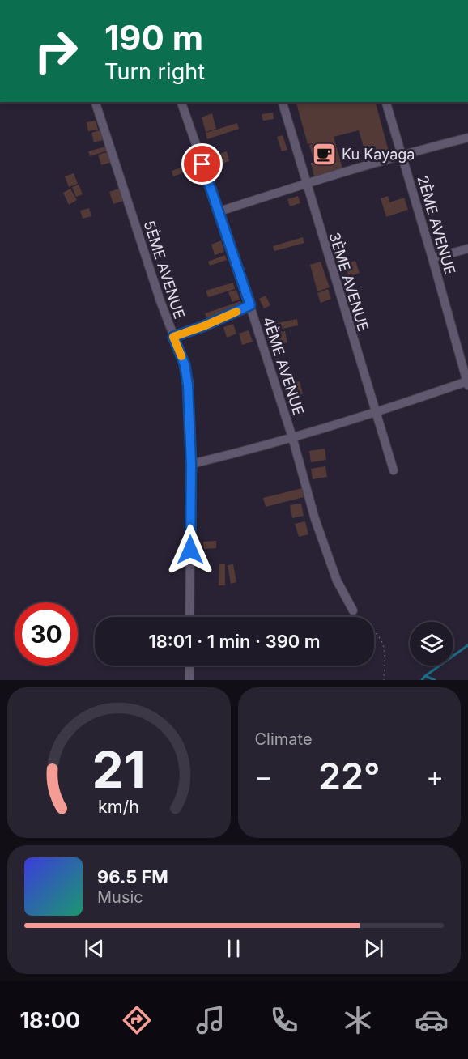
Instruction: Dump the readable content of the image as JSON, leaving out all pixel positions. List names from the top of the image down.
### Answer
{
  "streets": {
    "street": [
      "2ÈME AVENUE",
      "5ÈME AVENUE",
      "3ÈME AVENUE",
      "4ÈME AVENUE"
    ]
  },
  "places": {
    "cafe": ["Ku Kayaga"]
  },
  "page": {
    "turn": ["190 m", "Turn right"],
    "limit": "30",
    "trip": "18:01 · 1 min · 390 m",
    "tile": "Climate",
    "heat": ["−", "22°", "+"],
    "song": ["96.5 FM", "Music"],
    "tabs": "18:00",
    "gauge": ["21", "km/h"]
  }
}
